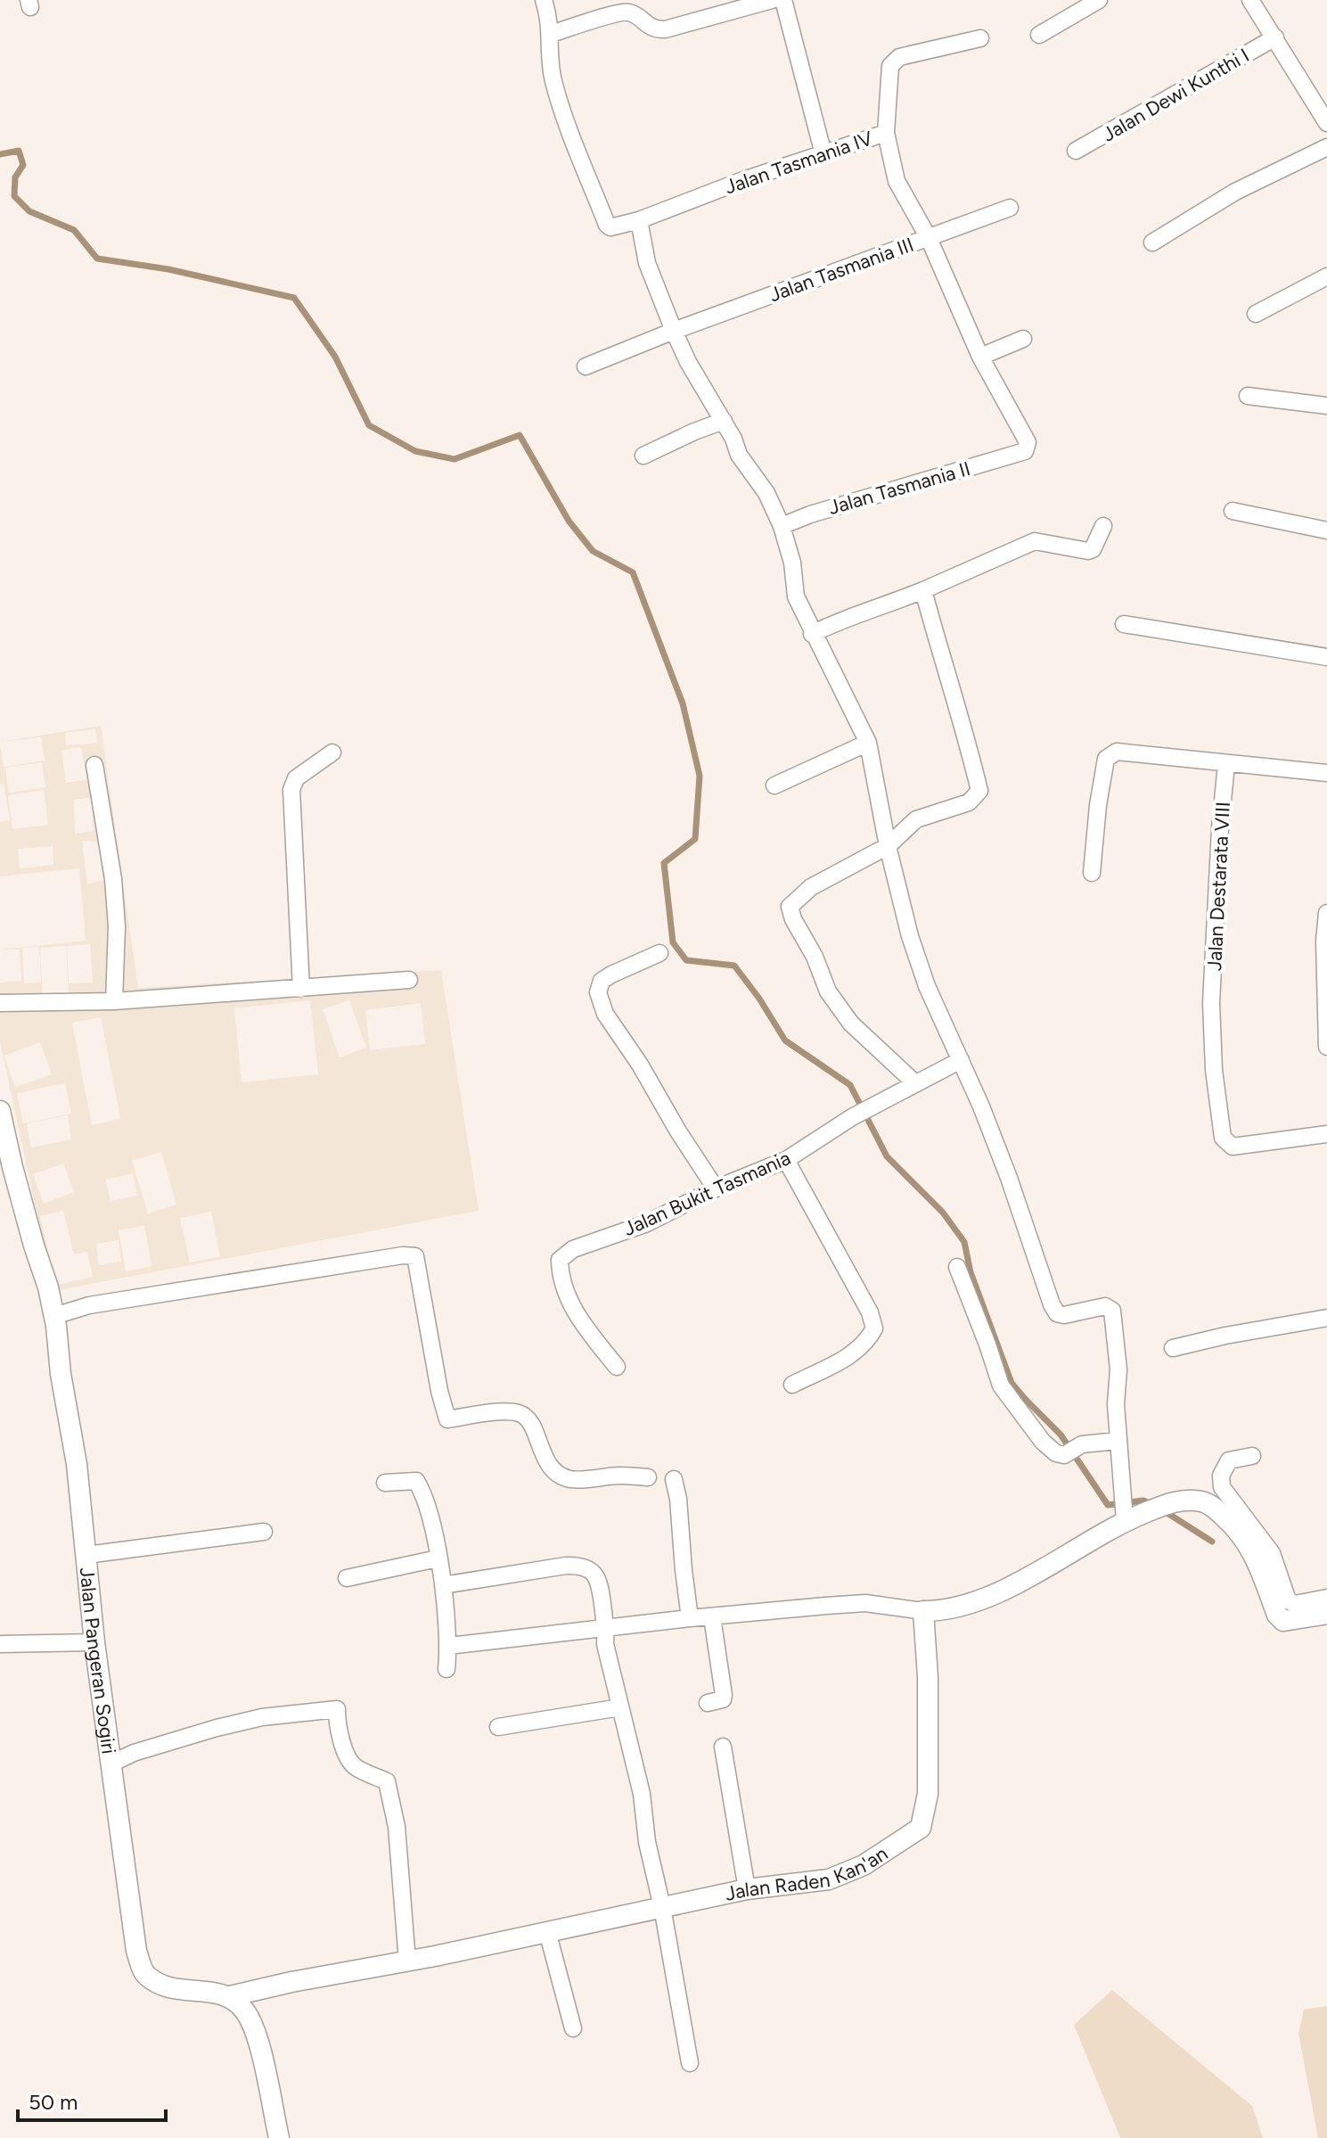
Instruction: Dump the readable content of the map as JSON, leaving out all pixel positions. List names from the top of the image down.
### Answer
{
  "streets": {
    "street": [
      "Jalan Dewi Kunthi I",
      "Jalan Tasmania IV",
      "Jalan Tasmania III",
      "Jalan Tasmania II",
      "Jalan Destarata VIII",
      "Jalan Bukit Tasmania",
      "Jalan Pangeran Sogiri",
      "Jalan Raden Kan'an"
    ]
  },
  "crossings": [
    ["Jalan Pangeran Sogiri", "Jalan Raden Kan'an"]
  ],
  "scale_bar": "50 m"
}
